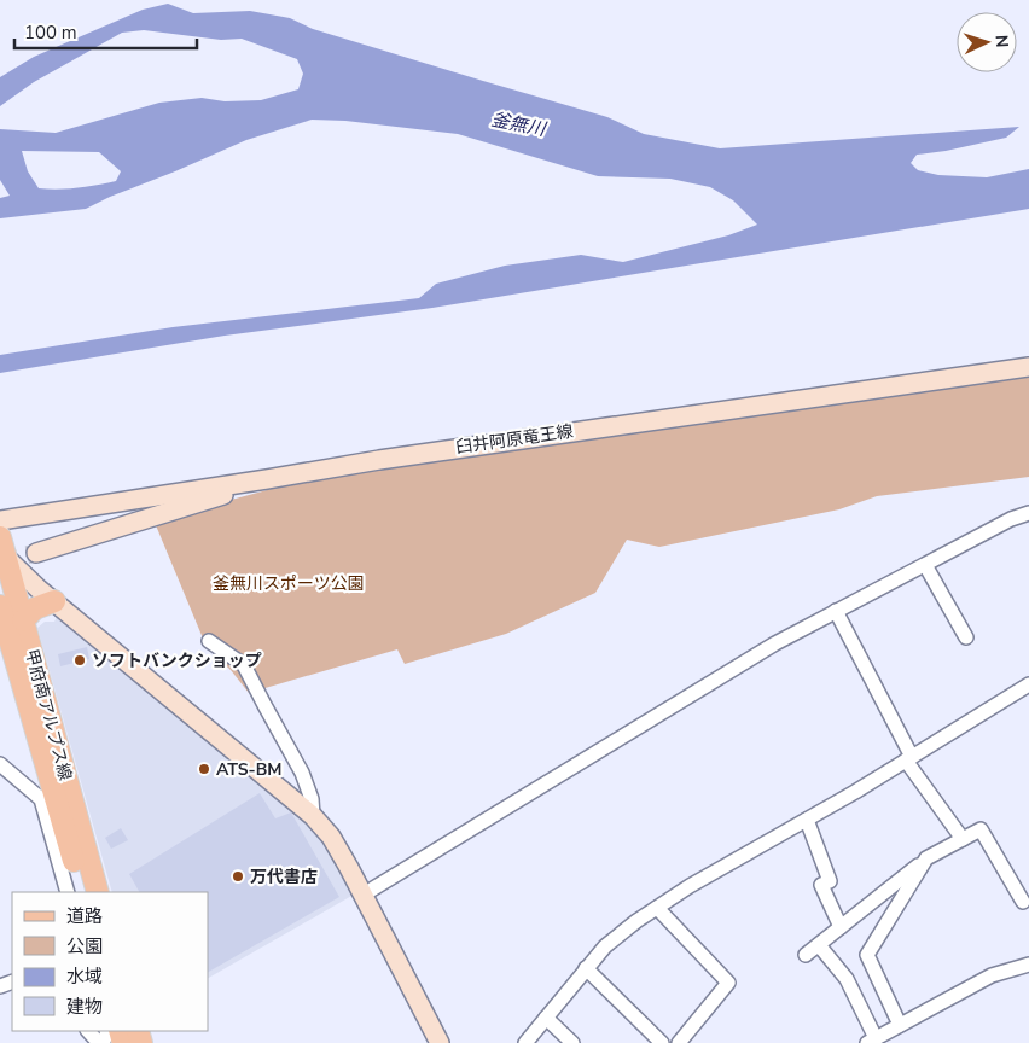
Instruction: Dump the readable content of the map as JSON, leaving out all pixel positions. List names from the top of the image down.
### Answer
{
  "streets": {
    "main road": ["臼井阿原竜王線", "甲府南アルプス線"]
  },
  "water": ["釜無川"],
  "parks": ["釜無川スポーツ公園"],
  "places": ["ソフトバンクショップ", "ATS-BM", "万代書店"],
  "legend": [
    "道路",
    "公園",
    "水域",
    "建物"
  ],
  "scale_bar": "100 m",
  "north": "right"
}
